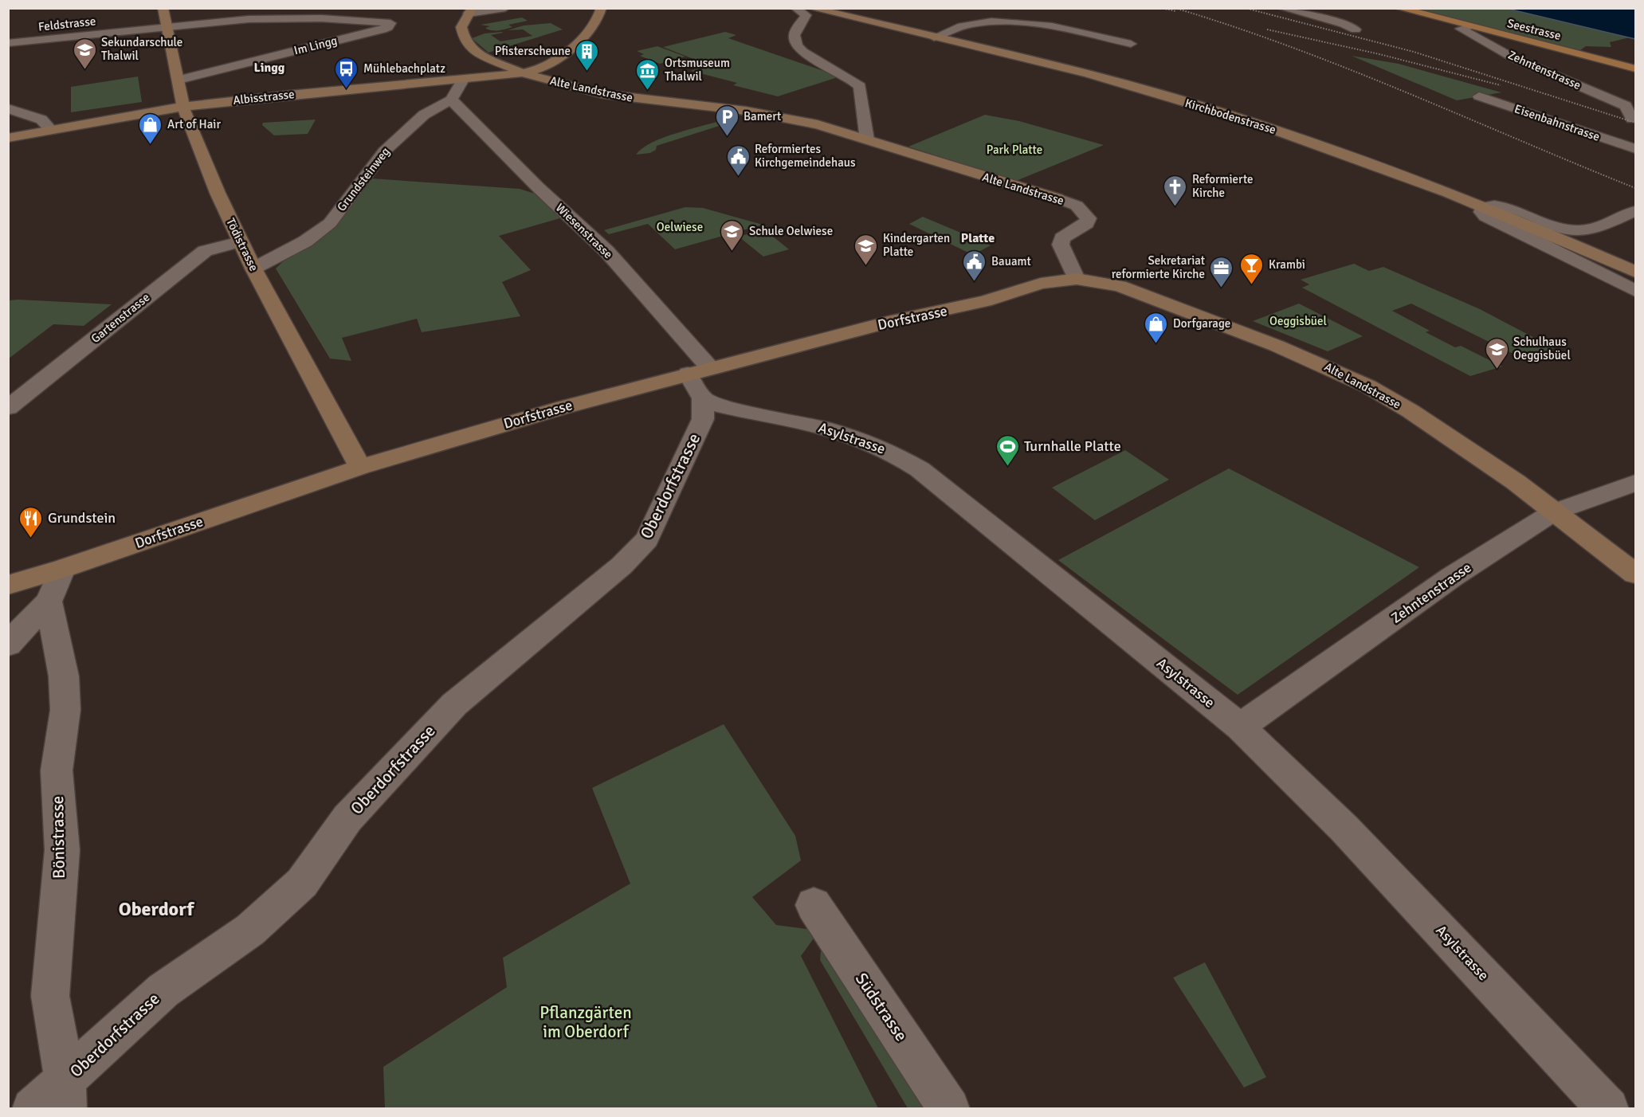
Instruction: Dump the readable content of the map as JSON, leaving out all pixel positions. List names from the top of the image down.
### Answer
{
  "streets": {
    "main road": ["Seestrasse"],
    "street": [
      "Feldstrasse",
      "Im Lingg",
      "Zehntenstrasse",
      "Alte Landstrasse",
      "Albisstrasse",
      "Kirchbodenstrasse",
      "Eisenbahnstrasse",
      "Grundsteinweg",
      "Wiesenstrasse",
      "Tödistrasse",
      "Gartenstrasse",
      "Dorfstrasse",
      "Asylstrasse",
      "Oberdorfstrasse",
      "Bönistrasse",
      "Südstrasse"
    ]
  },
  "crossings": [
    ["Feldstrasse", "Im Lingg"],
    ["Feldstrasse", "Tödistrasse"],
    ["Seestrasse", "Zehntenstrasse"],
    ["Im Lingg", "Tödistrasse"],
    ["Zehntenstrasse", "Alte Landstrasse"],
    ["Zehntenstrasse", "Asylstrasse"],
    ["Alte Landstrasse", "Albisstrasse"],
    ["Alte Landstrasse", "Dorfstrasse"],
    ["Albisstrasse", "Grundsteinweg"],
    ["Albisstrasse", "Tödistrasse"],
    ["Grundsteinweg", "Wiesenstrasse"],
    ["Grundsteinweg", "Tödistrasse"],
    ["Wiesenstrasse", "Dorfstrasse"],
    ["Wiesenstrasse", "Asylstrasse"],
    ["Wiesenstrasse", "Oberdorfstrasse"],
    ["Tödistrasse", "Gartenstrasse"],
    ["Tödistrasse", "Dorfstrasse"],
    ["Dorfstrasse", "Asylstrasse"],
    ["Dorfstrasse", "Oberdorfstrasse"],
    ["Asylstrasse", "Oberdorfstrasse"],
    ["Oberdorfstrasse", "Bönistrasse"]
  ],
  "districts": ["Lingg", "Platte", "Oberdorf"],
  "parks": [
    "Park Platte",
    "Oelwiese",
    "Oeggisbüel",
    "Pflanzgärten im Oberdorf"
  ],
  "places": {
    "school or university": [
      "Sekundarschule Thalwil",
      "Schule Oelwiese",
      "Kindergarten Platte",
      "Schulhaus Oeggisbüel"
    ],
    "building": ["Pfisterscheune"],
    "bus stop": ["Mühlebachplatz"],
    "museum": ["Ortsmuseum Thalwil"],
    "parking": ["Bamert"],
    "shop": ["Art of Hair", "Dorfgarage"],
    "public building": ["Reformiertes Kirchgemeindehaus", "Bauamt"],
    "church": ["Reformierte Kirche"],
    "bar": ["Krambi"],
    "office": ["Sekretariat reformierte Kirche"],
    "sports": ["Turnhalle Platte"],
    "restaurant": ["Grundstein"]
  }
}
